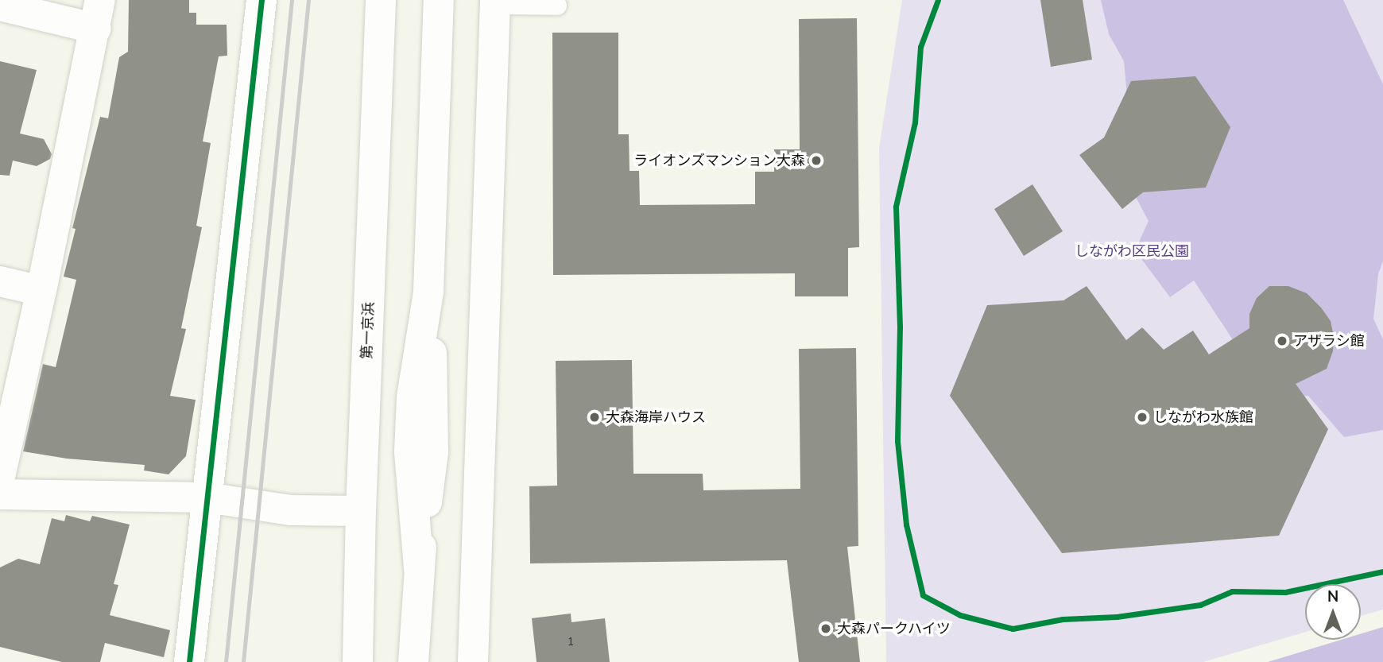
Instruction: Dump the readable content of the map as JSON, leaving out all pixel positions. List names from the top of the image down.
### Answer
{
  "streets": {
    "main road": ["第一京浜"]
  },
  "parks": ["しながわ区民公園"],
  "places": [
    "ライオンズマンション大森",
    "アザラシ館",
    "大森海岸ハウス",
    "しながわ水族館",
    "大森パークハイツ"
  ],
  "house_numbers": ["1"],
  "north": "top"
}
